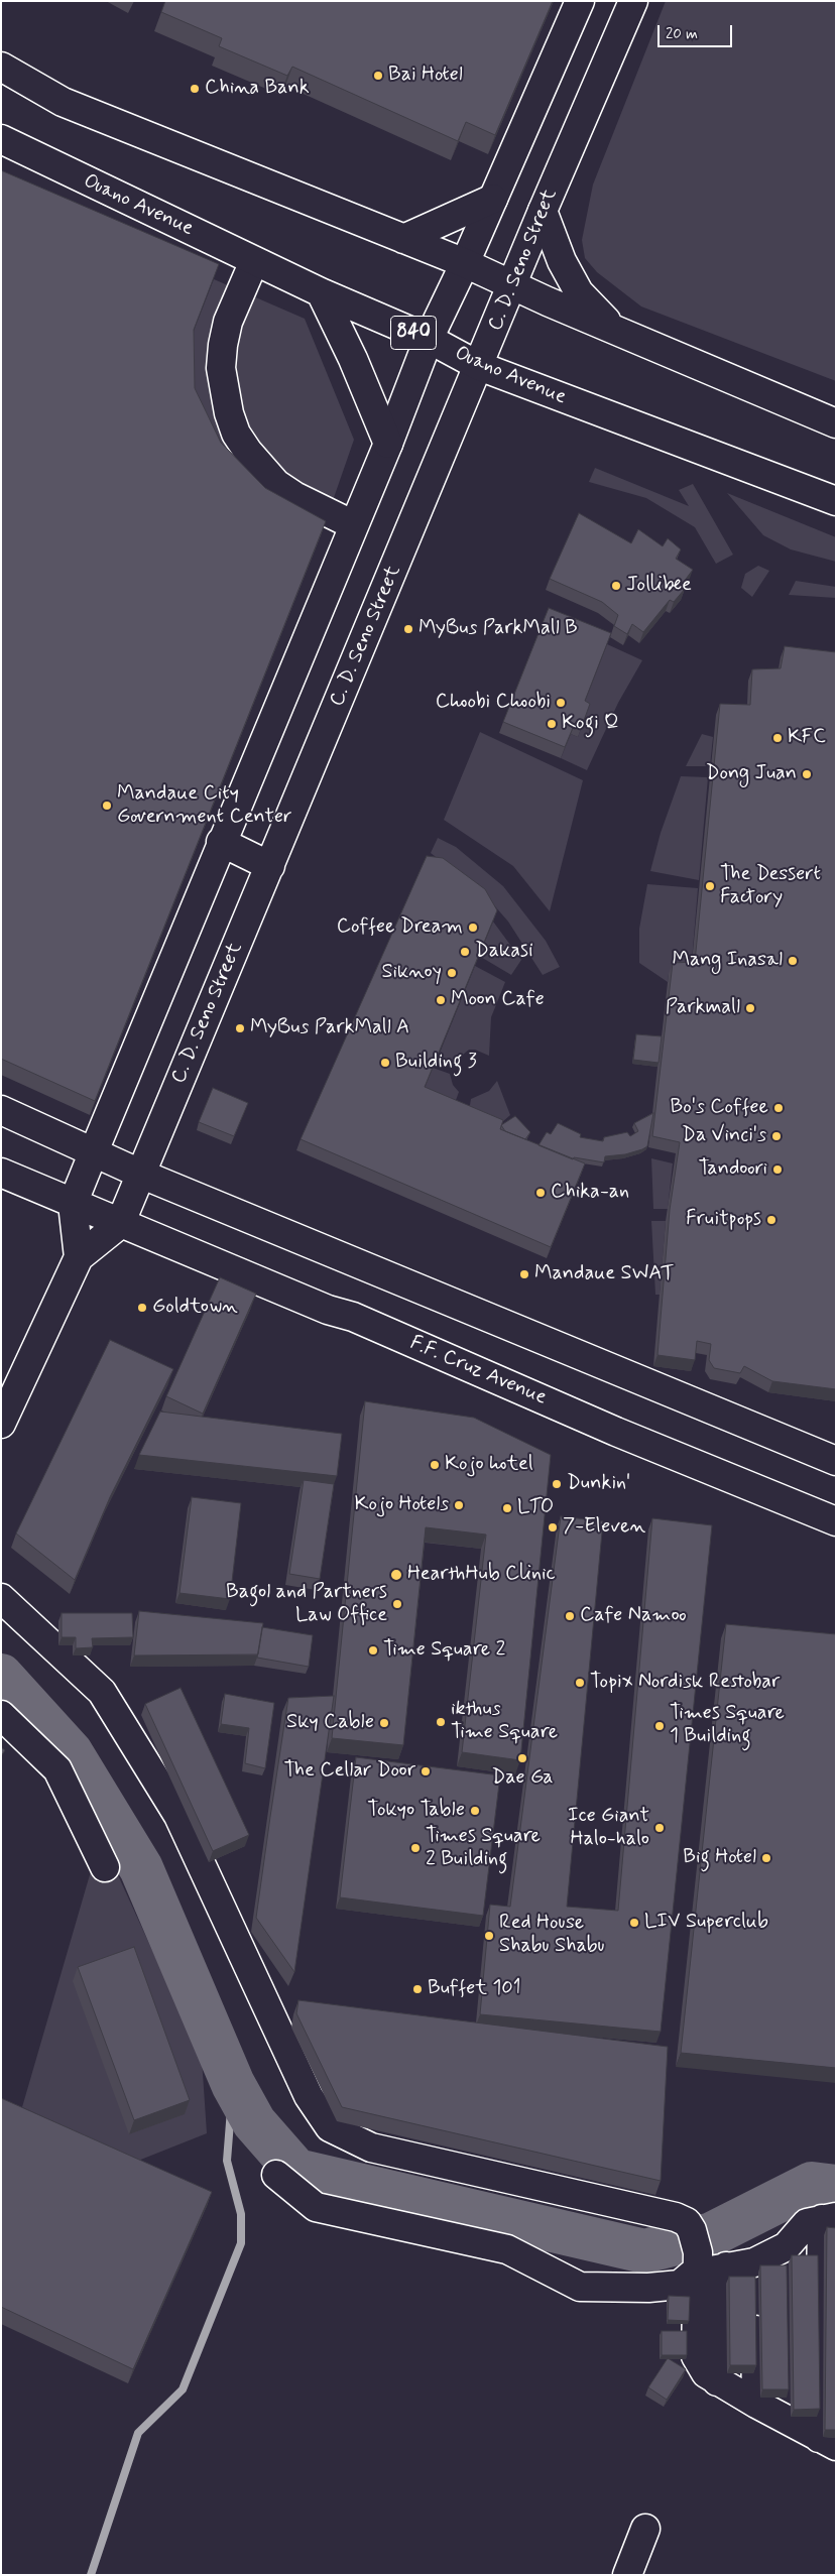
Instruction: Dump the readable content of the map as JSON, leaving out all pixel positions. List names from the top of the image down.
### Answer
{
  "streets": {
    "main road": [
      "Ouano Avenue",
      "C. D. Seno Street",
      "840",
      "F.F. Cruz Avenue"
    ]
  },
  "crossings": [
    ["Ouano Avenue", "C. D. Seno Street"],
    ["C. D. Seno Street", "F.F. Cruz Avenue"]
  ],
  "places": [
    "Bai Hotel",
    "China Bank",
    "Jollibee",
    "MyBus ParkMall B",
    "Choobi Choobi",
    "Kogi Q",
    "KFC",
    "Dong Juan",
    "Mandaue City Government Center",
    "The Dessert Factory",
    "Coffee Dream",
    "Dakasi",
    "Mang Inasal",
    "Siknoy",
    "Moon Cafe",
    "Parkmall",
    "MyBus ParkMall A",
    "Building 3",
    "Bo's Coffee",
    "Da Vinci's",
    "Tandoori",
    "Chika-an",
    "Fruitpops",
    "Mandaue SWAT",
    "Goldtown",
    "Kojo hotel",
    "Dunkin'",
    "Kojo Hotels",
    "LTO",
    "7-Eleven",
    "HearthHub Clinic",
    "Bagol and Partners Law Office",
    "Cafe Namoo",
    "Time Square 2",
    "Topix Nordisk Restobar",
    "ikthus Time Square",
    "Sky Cable",
    "Times Square 1 Building",
    "Dae Ga",
    "The Cellar Door",
    "Tokyo Table",
    "Ice Giant Halo-halo",
    "Times Square 2 Building",
    "Big Hotel",
    "LIV Superclub",
    "Red House Shabu Shabu",
    "Buffet 101"
  ],
  "scale_bar": "20 m"
}
